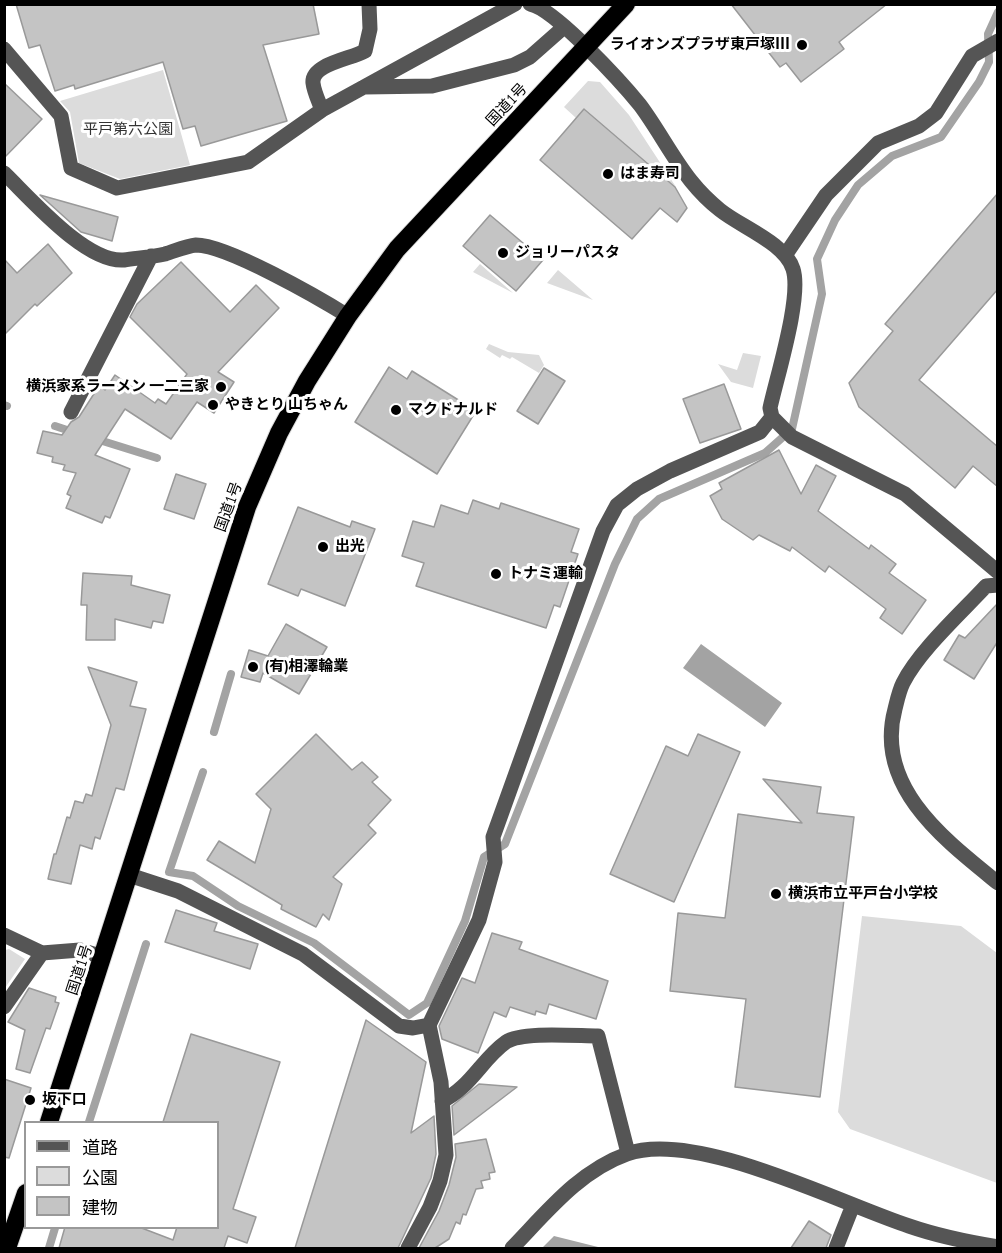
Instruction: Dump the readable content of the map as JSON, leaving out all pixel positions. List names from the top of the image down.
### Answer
{
  "streets": {
    "highway": ["国道1号"]
  },
  "parks": ["平戸第六公園"],
  "places": [
    "ライオンズプラザ東戸塚Ⅲ",
    "はま寿司",
    "ジョリーパスタ",
    "横浜家系ラーメン 一二三家",
    "やきとり 山ちゃん",
    "マクドナルド",
    "出光",
    "トナミ運輸",
    "(有)相澤輪業",
    "横浜市立平戸台小学校",
    "坂下口"
  ],
  "legend": ["道路", "公園", "建物"]
}
